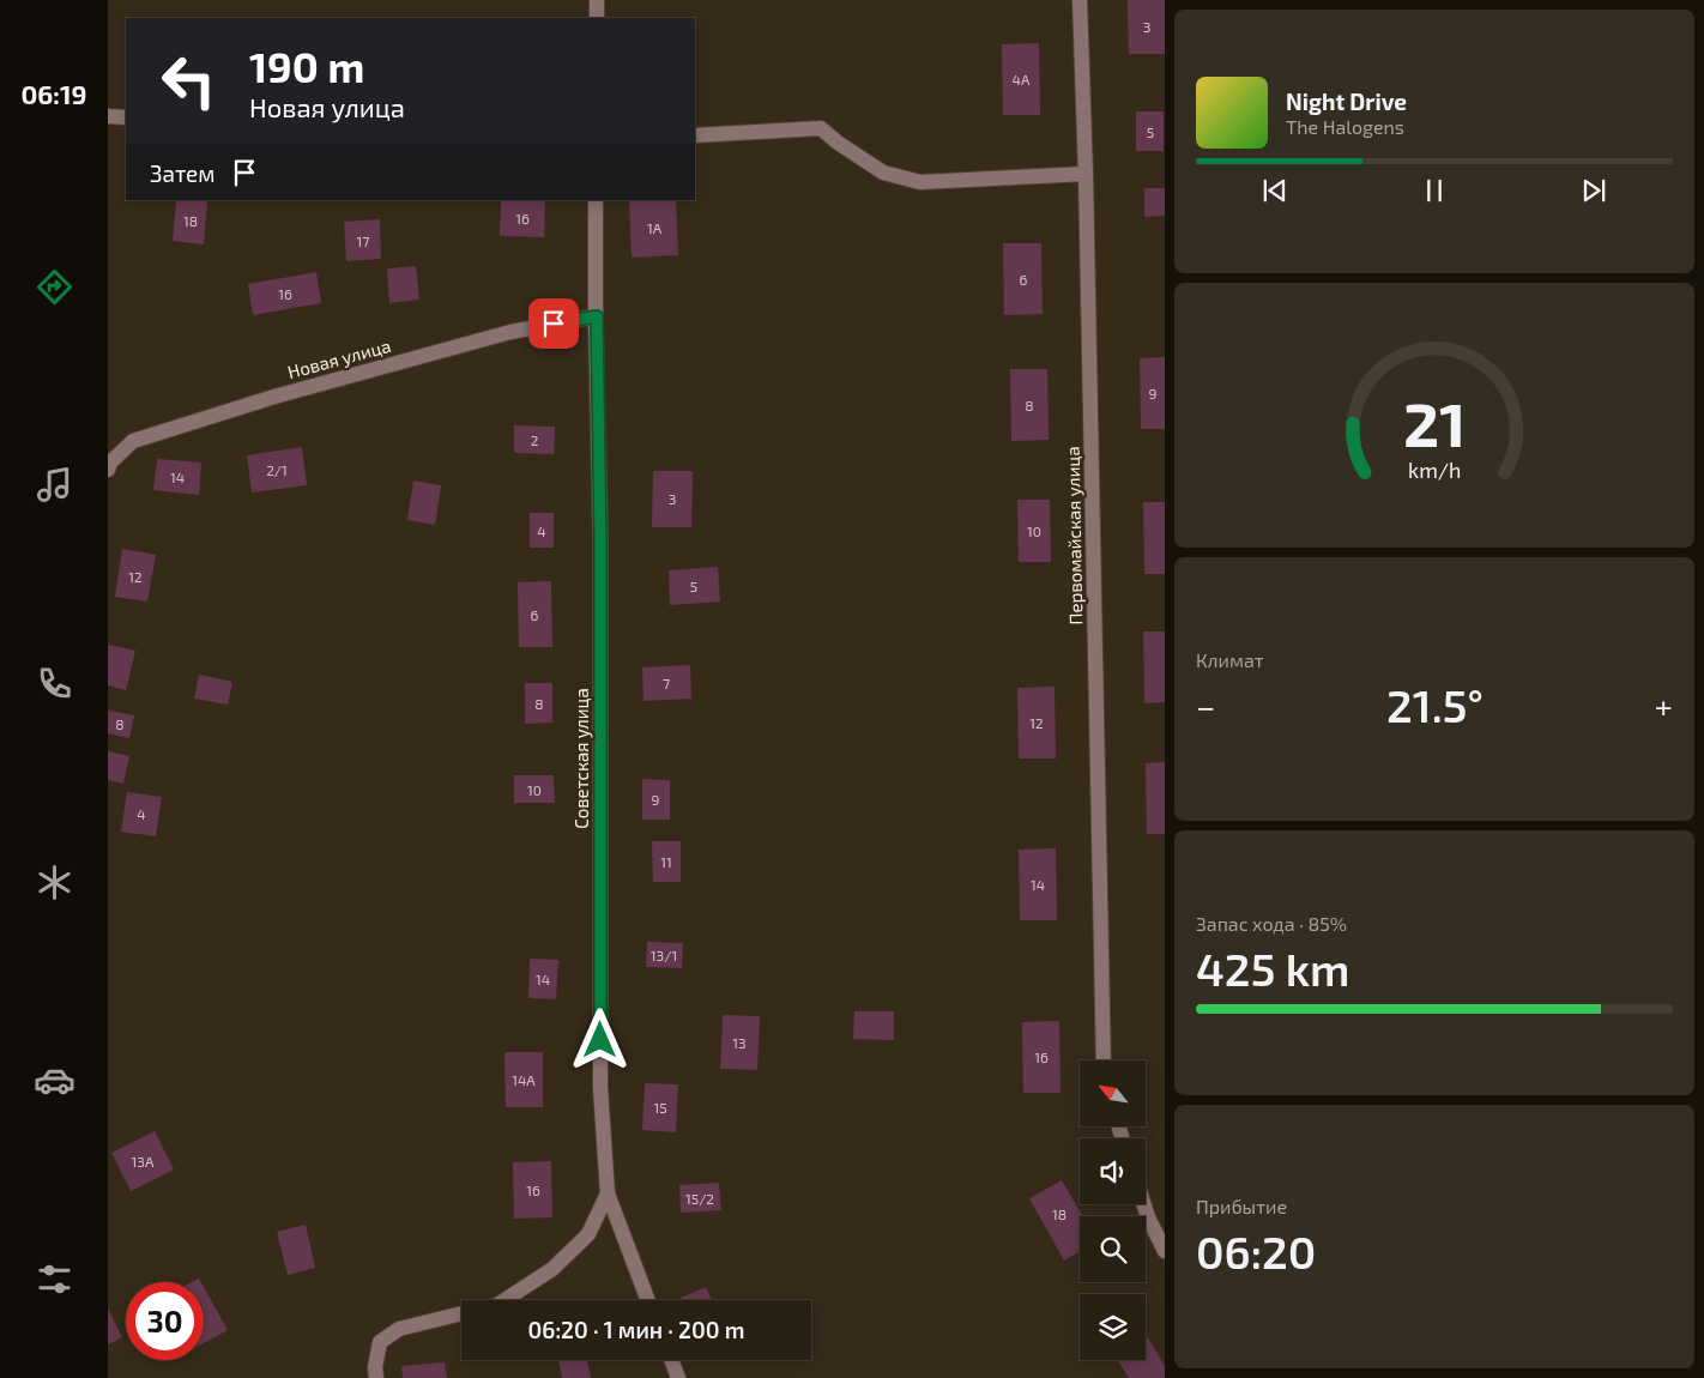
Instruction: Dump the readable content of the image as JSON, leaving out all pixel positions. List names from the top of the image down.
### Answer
{
  "streets": {
    "street": ["Новая улица", "Первомайская улица", "Советская улица"]
  },
  "crossings": [
    ["Новая улица", "Советская улица"]
  ],
  "house_numbers": [
    "3",
    "4А",
    "5",
    "16",
    "18",
    "1А",
    "17",
    "6",
    "16",
    "9",
    "8",
    "2",
    "2/1",
    "14",
    "3",
    "4",
    "10",
    "12",
    "5",
    "6",
    "7",
    "8",
    "12",
    "8",
    "10",
    "9",
    "4",
    "11",
    "14",
    "13/1",
    "14",
    "13",
    "16",
    "14А",
    "15",
    "13А",
    "16",
    "15/2",
    "18"
  ],
  "north": "top left",
  "page": {
    "tabs": "06:19",
    "turn": ["190 m", "Новая улица"],
    "song": ["Night Drive", "The Halogens"],
    "then": "Затем",
    "tile": [
      "Климат",
      ["Запас хода · 85%", "425 km"],
      ["Прибытие", "06:20"]
    ],
    "heat": ["−", "21.5°", "+"],
    "limit": "30",
    "trip": "06:20 · 1 мин · 200 m",
    "gauge": ["21", "km/h"]
  }
}
